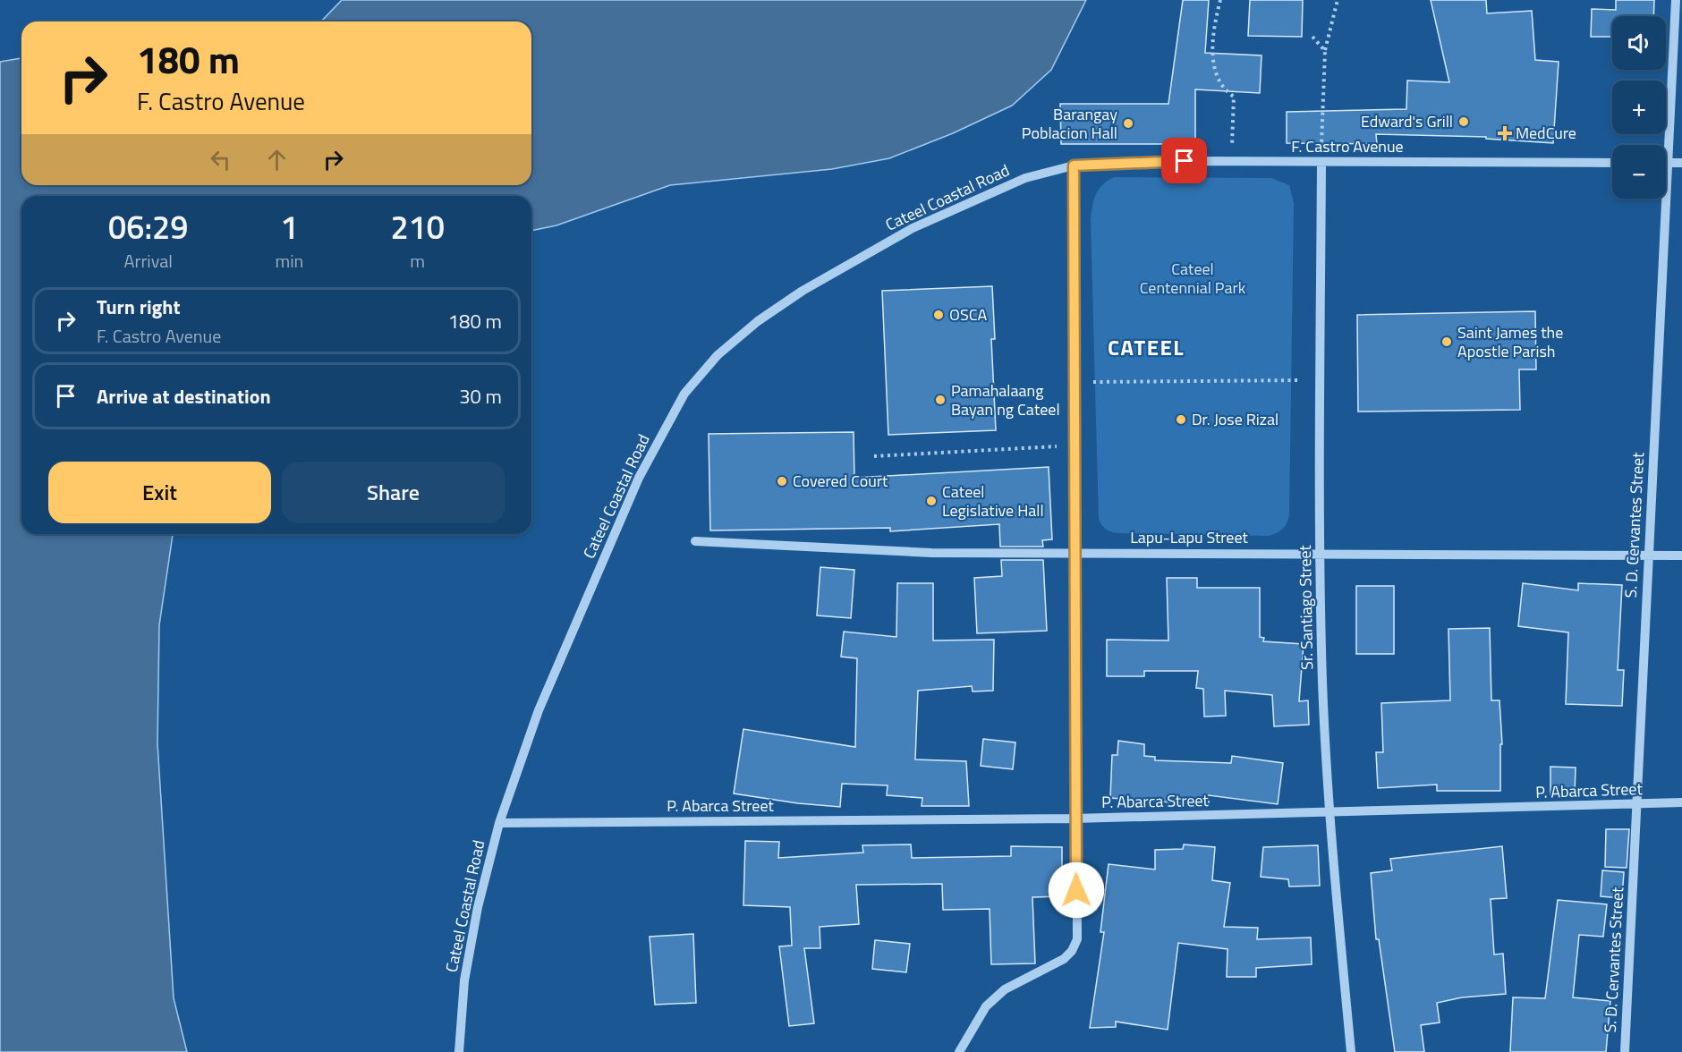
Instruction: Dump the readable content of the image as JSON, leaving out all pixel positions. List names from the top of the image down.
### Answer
{
  "streets": {
    "street": [
      "F. Castro Avenue",
      "Cateel Coastal Road",
      "S. D. Cervantes Street",
      "Lapu-Lapu Street",
      "Sr. Santiago Street",
      "P. Abarca Street"
    ]
  },
  "crossings": [
    ["F. Castro Avenue", "Cateel Coastal Road"],
    ["F. Castro Avenue", "Sr. Santiago Street"],
    ["Cateel Coastal Road", "P. Abarca Street"],
    ["S. D. Cervantes Street", "Lapu-Lapu Street"],
    ["S. D. Cervantes Street", "P. Abarca Street"],
    ["Lapu-Lapu Street", "Sr. Santiago Street"],
    ["Sr. Santiago Street", "P. Abarca Street"]
  ],
  "districts": ["CATEEL"],
  "parks": ["Cateel Centennial Park"],
  "places": {
    "other": [
      "Edward's Grill",
      "Barangay Poblacion Hall",
      "OSCA",
      "Saint James the Apostle Parish",
      "Pamahalaang Bayan ng Cateel",
      "Dr. Jose Rizal",
      "Covered Court",
      "Cateel Legislative Hall"
    ],
    "health": ["MedCure"]
  },
  "page": {
    "map_buttons": ["+", "−"],
    "turn": ["180 m", "F. Castro Avenue"],
    "eta": [
      "06:29",
      "Arrival",
      "1",
      "min",
      "210",
      "m"
    ],
    "list": [
      {
        "name": "Turn right",
        "note": "F. Castro Avenue",
        "value": "180 m"
      },
      {
        "name": "Arrive at destination",
        "value": "30 m"
      }
    ],
    "buttons": ["Exit", "Share"]
  }
}
